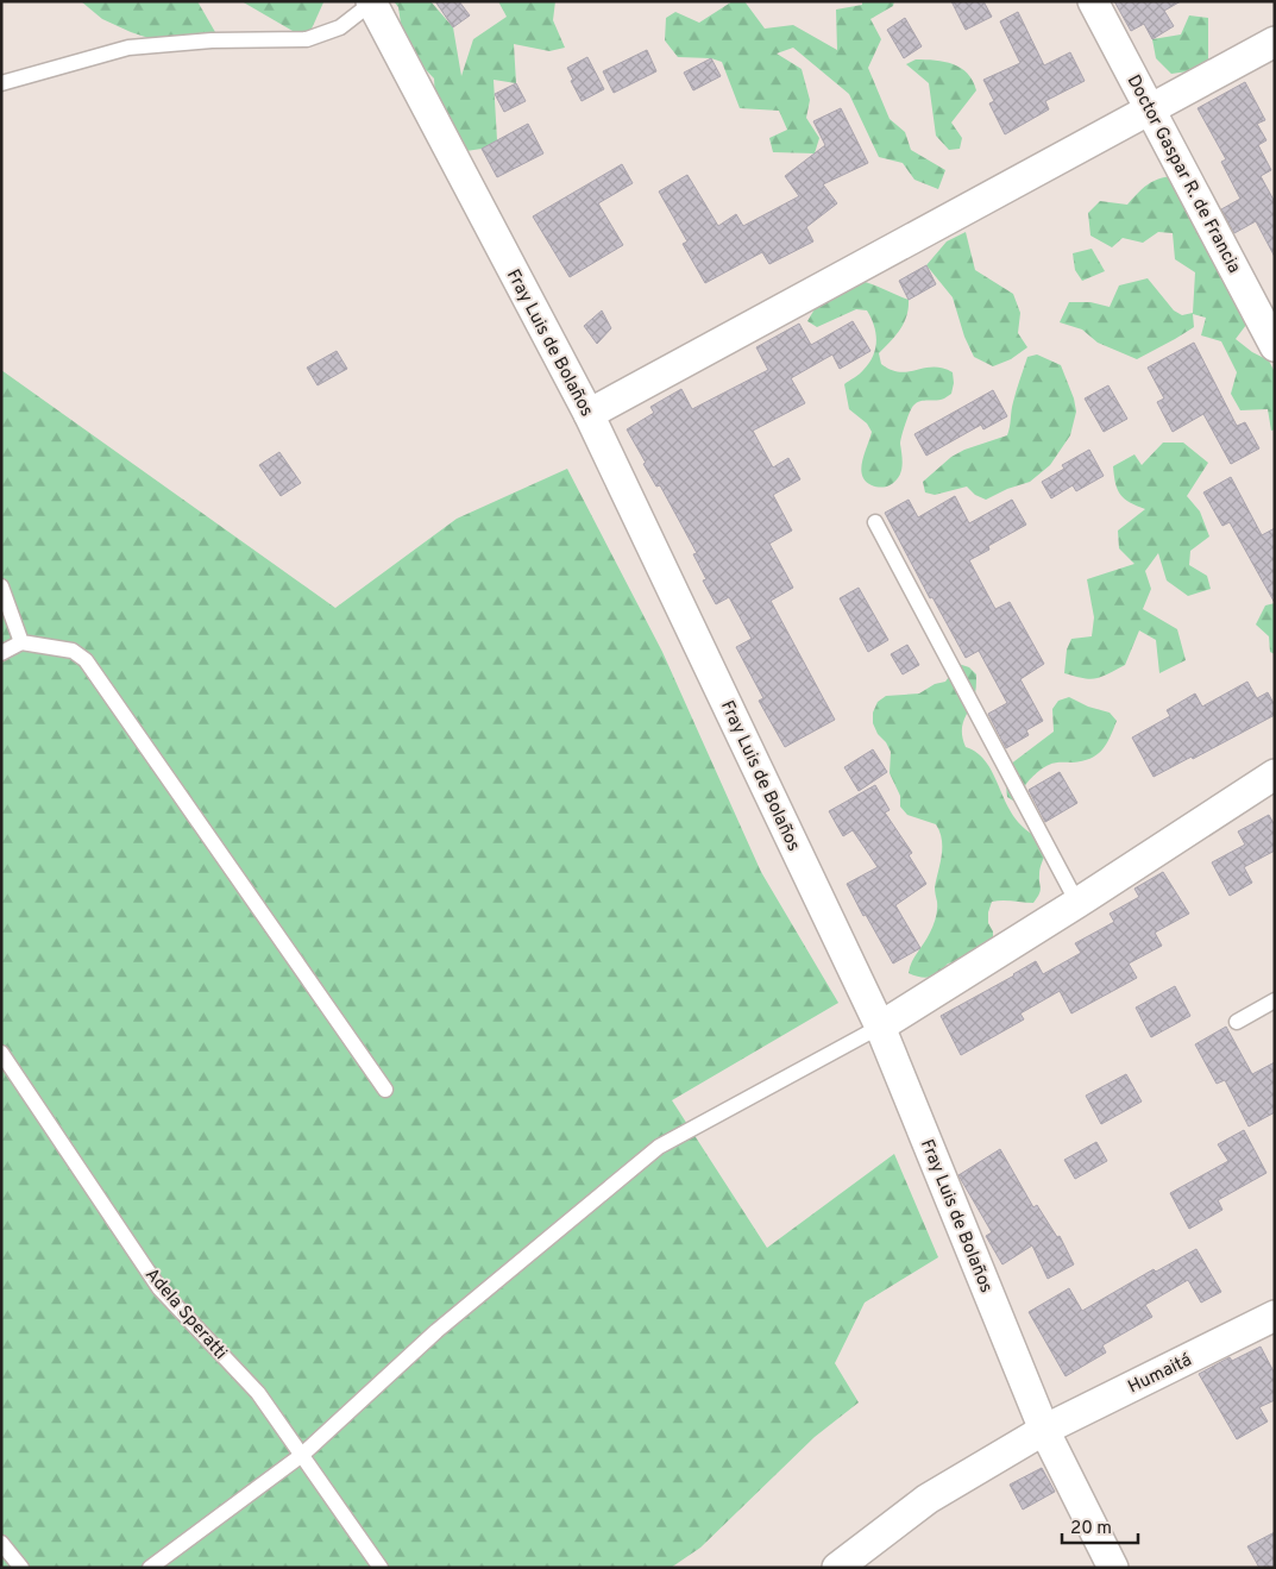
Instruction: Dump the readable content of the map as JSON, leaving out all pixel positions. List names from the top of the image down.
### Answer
{
  "streets": {
    "street": ["Doctor Gaspar R. de Francia", "Fray Luis de Bolaños", "Humaitá"],
    "lane": ["Adela Speratti"]
  },
  "crossings": [
    ["Fray Luis de Bolaños", "Humaitá"]
  ],
  "scale_bar": "20 m"
}
